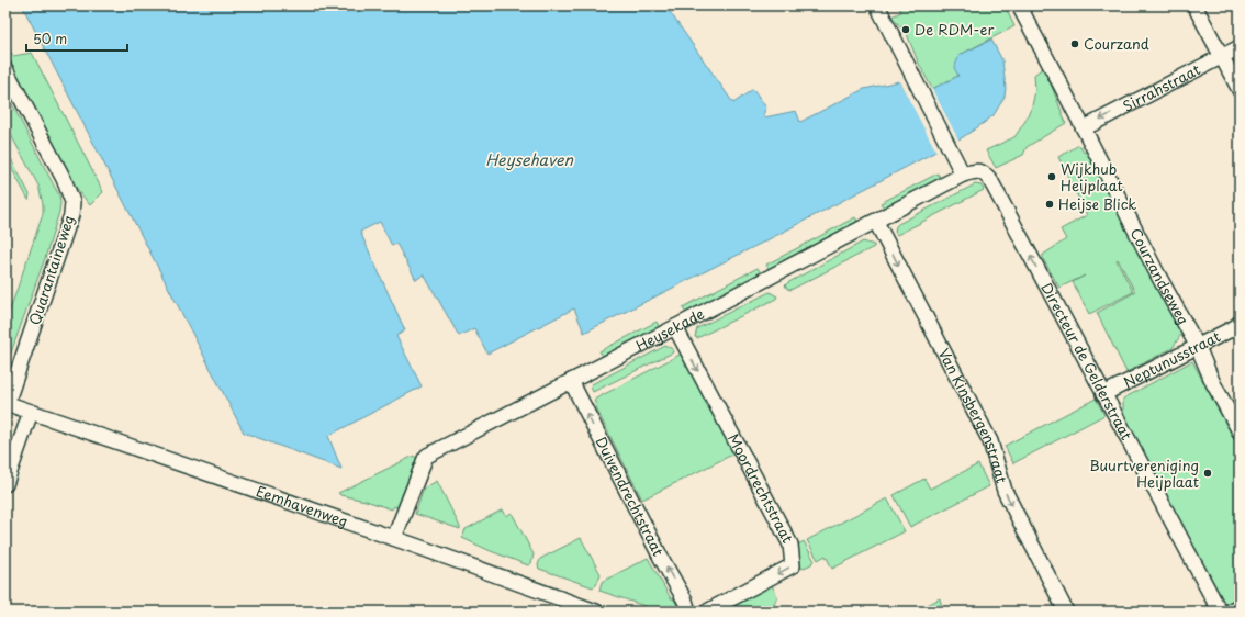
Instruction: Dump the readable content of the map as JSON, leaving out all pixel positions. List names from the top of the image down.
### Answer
{
  "streets": {
    "street": [
      "Sirrahstraat",
      "Quarantaineweg",
      "Courzandseweg",
      "Heysekade",
      "Neptunusstraat",
      "Directeur de Gelderstraat",
      "Van Kinsbergenstraat",
      "Moordrechtstraat",
      "Duivendrechtstraat",
      "Eemhavenweg"
    ]
  },
  "crossings": [
    ["Sirrahstraat", "Courzandseweg"],
    ["Quarantaineweg", "Eemhavenweg"],
    ["Courzandseweg", "Neptunusstraat"],
    ["Heysekade", "Directeur de Gelderstraat"],
    ["Heysekade", "Van Kinsbergenstraat"],
    ["Heysekade", "Moordrechtstraat"],
    ["Heysekade", "Duivendrechtstraat"],
    ["Heysekade", "Eemhavenweg"],
    ["Neptunusstraat", "Directeur de Gelderstraat"]
  ],
  "one_way": [
    "Sirrahstraat",
    "Directeur de Gelderstraat",
    "Van Kinsbergenstraat",
    "Duivendrechtstraat"
  ],
  "water": ["Heysehaven"],
  "places": [
    "De RDM-er",
    "Courzand",
    "Wijkhub Heijplaat",
    "Heijse Blick",
    "Buurtvereniging Heijplaat"
  ],
  "scale_bar": "50 m"
}
